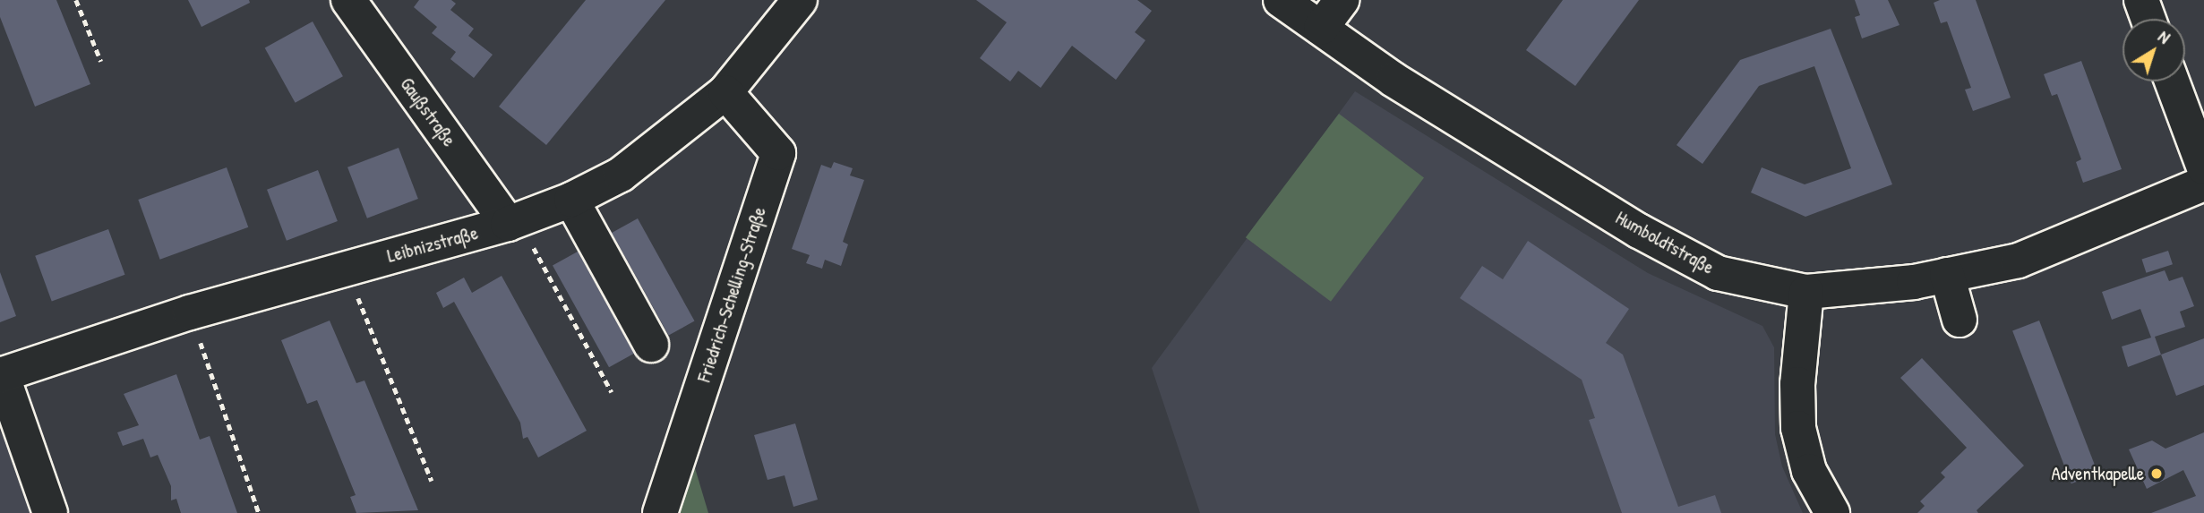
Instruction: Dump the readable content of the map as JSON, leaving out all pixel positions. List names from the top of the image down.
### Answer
{
  "streets": {
    "street": [
      "Gaußstraße",
      "Humboldtstraße",
      "Leibnizstraße",
      "Friedrich-Schelling-Straße"
    ]
  },
  "crossings": [
    ["Gaußstraße", "Leibnizstraße"],
    ["Leibnizstraße", "Friedrich-Schelling-Straße"]
  ],
  "places": ["Adventkapelle"],
  "north": "top right"
}
